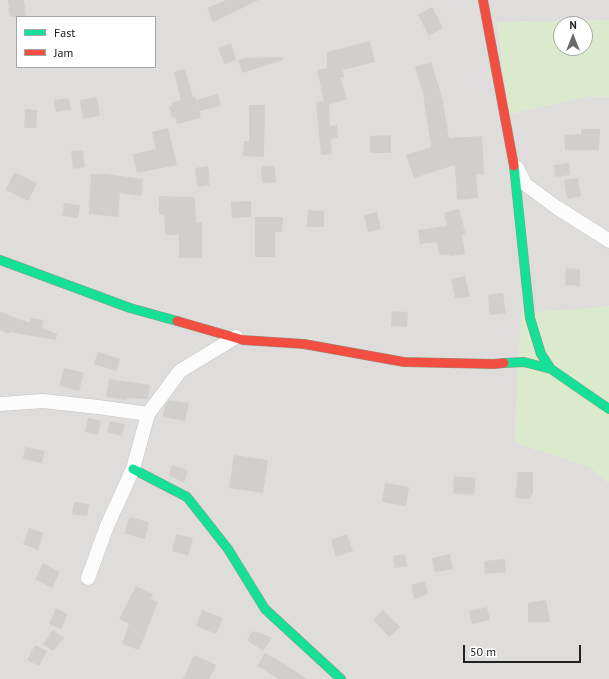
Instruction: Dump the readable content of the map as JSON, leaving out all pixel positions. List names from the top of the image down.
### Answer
{
  "legend": ["Fast", "Jam"],
  "scale_bar": "50 m",
  "north": "top"
}
